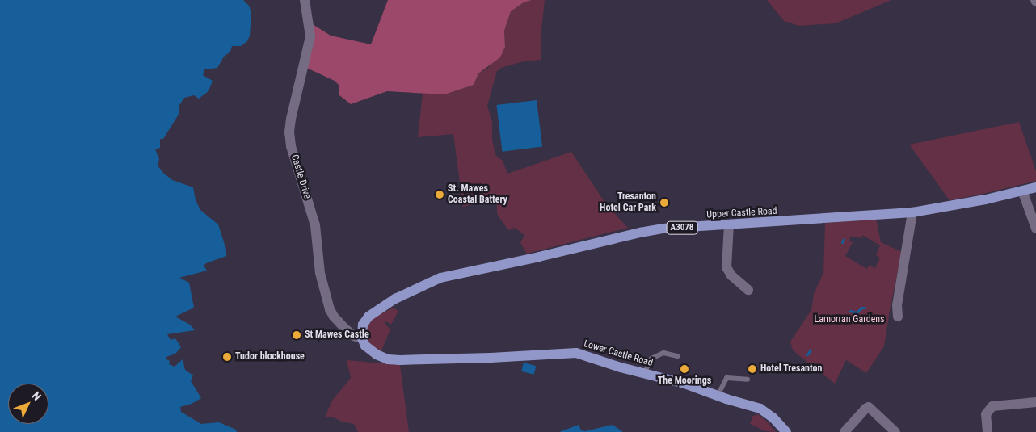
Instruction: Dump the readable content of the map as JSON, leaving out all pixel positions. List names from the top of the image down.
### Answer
{
  "streets": {
    "main road": ["Upper Castle Road", "A3078", "Lower Castle Road"],
    "street": ["Castle Drive"]
  },
  "crossings": [
    ["Castle Drive", "Upper Castle Road"],
    ["Castle Drive", "Lower Castle Road"],
    ["Upper Castle Road", "Lower Castle Road"]
  ],
  "parks": ["Lamorran Gardens"],
  "places": [
    "St. Mawes Coastal Battery",
    "Tresanton Hotel Car Park",
    "St Mawes Castle",
    "Tudor blockhouse",
    "The Moorings",
    "Hotel Tresanton"
  ],
  "north": "top right"
}
